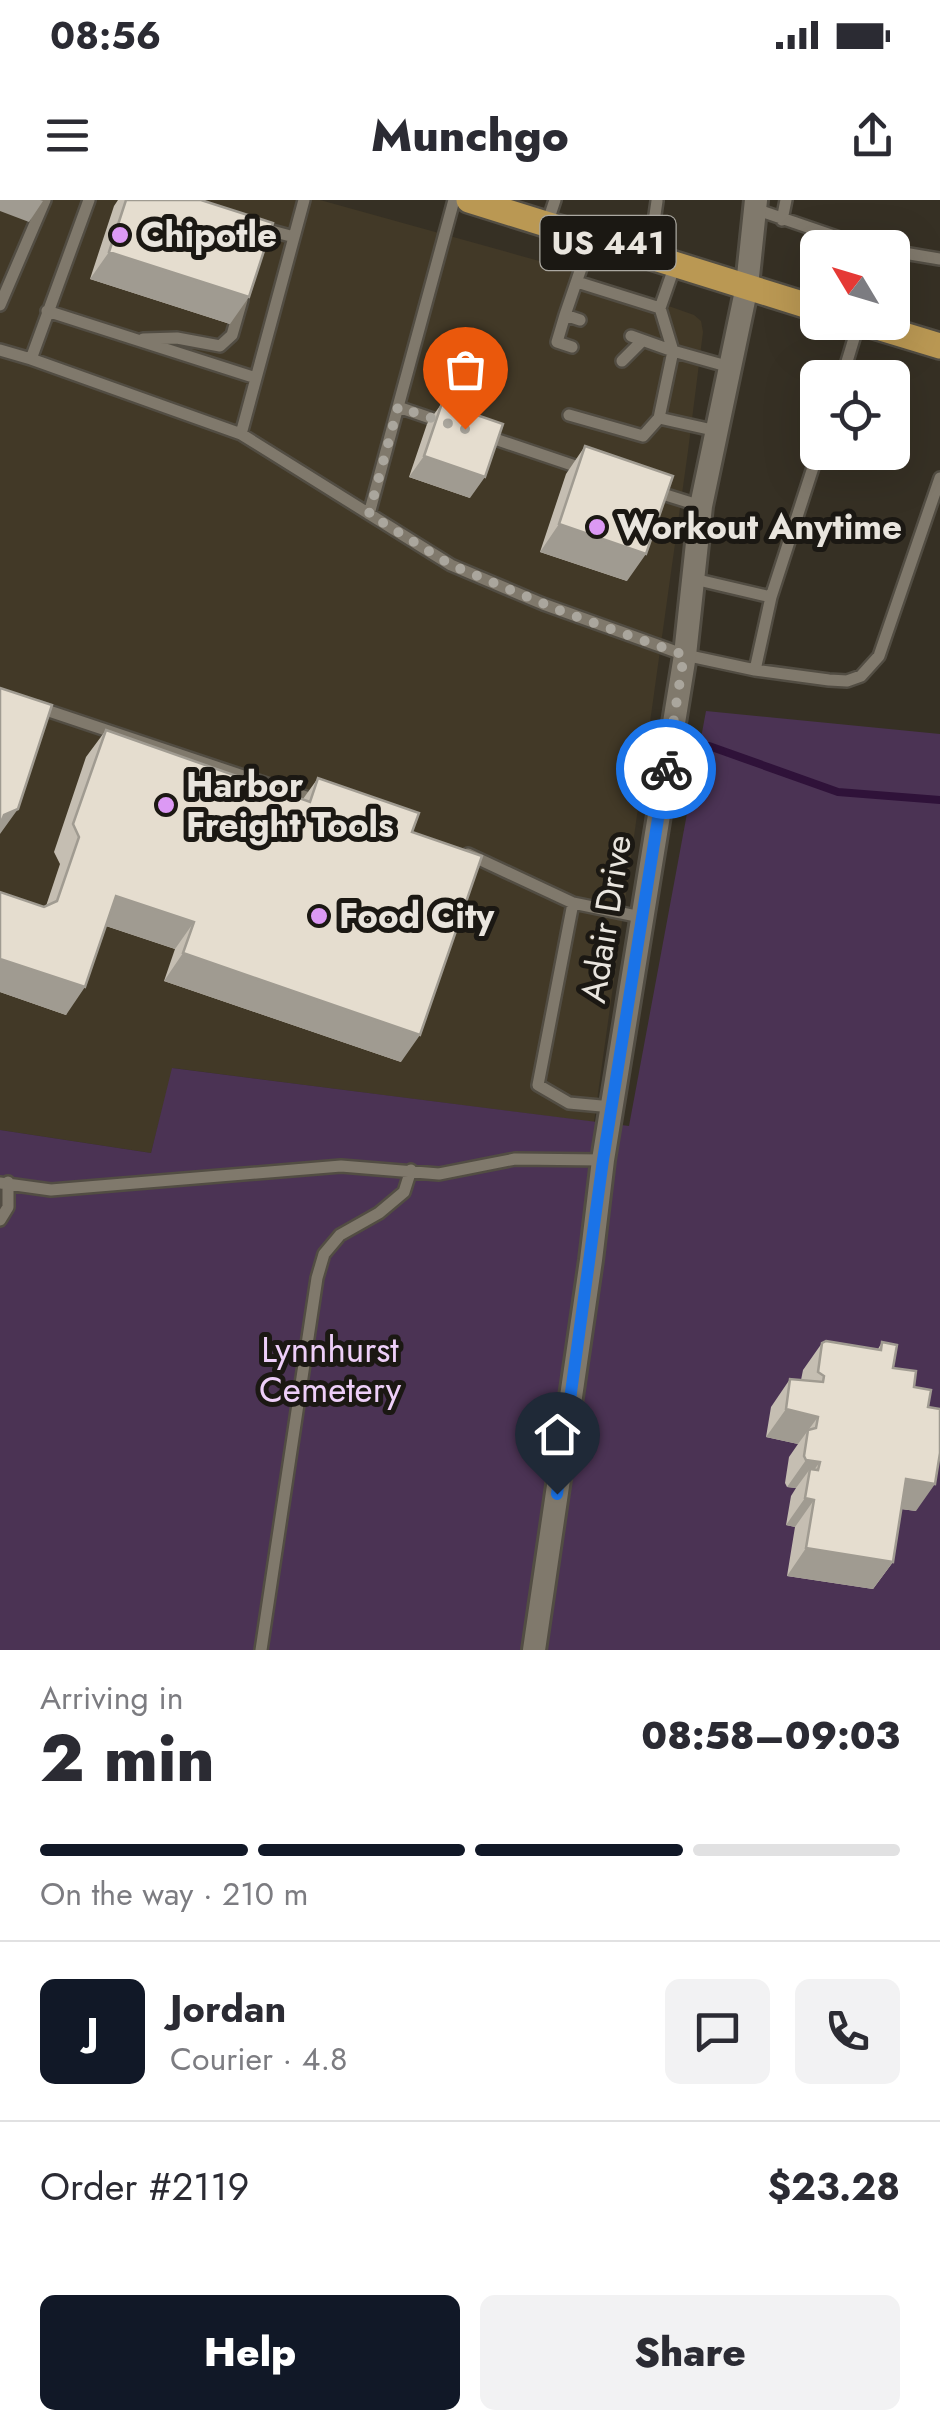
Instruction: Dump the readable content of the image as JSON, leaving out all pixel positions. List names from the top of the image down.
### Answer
{
  "streets": {
    "main road": ["US 441"],
    "street": ["Adair Drive"]
  },
  "crossings": [
    ["US 441", "Adair Drive"]
  ],
  "parks": ["Lynnhurst Cemetery"],
  "places": [
    "Chipotle",
    "Workout Anytime",
    "Harbor Freight Tools",
    "Food City"
  ],
  "north": "top left",
  "page": {
    "status": "08:56",
    "header": "Munchgo",
    "heading": ["2 min", "Arriving in", "08:58–09:03"],
    "panel": [
      "Jordan",
      "Courier · 4.8",
      "Order #2119",
      "$23.28"
    ],
    "bar": "On the way · 210 m",
    "round": "J",
    "buttons": ["Help", "Share"]
  }
}
